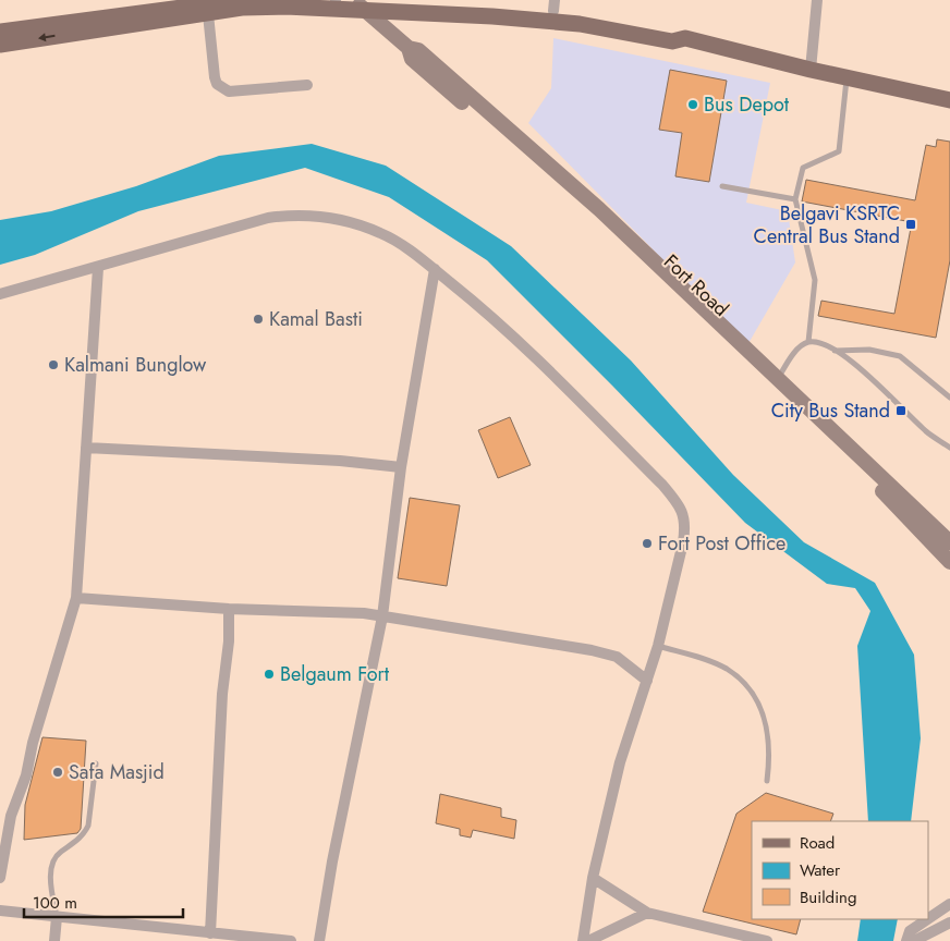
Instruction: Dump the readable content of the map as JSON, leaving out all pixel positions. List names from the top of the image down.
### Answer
{
  "streets": {
    "main road": ["Fort Road"]
  },
  "places": {
    "other": [
      "Bus Depot",
      "Kamal Basti",
      "Kalmani Bunglow",
      "Fort Post Office",
      "Belgaum Fort",
      "Safa Masjid"
    ],
    "transit": ["Belgavi KSRTC Central Bus Stand", "City Bus Stand"]
  },
  "legend": ["Road", "Water", "Building"],
  "scale_bar": "100 m"
}
